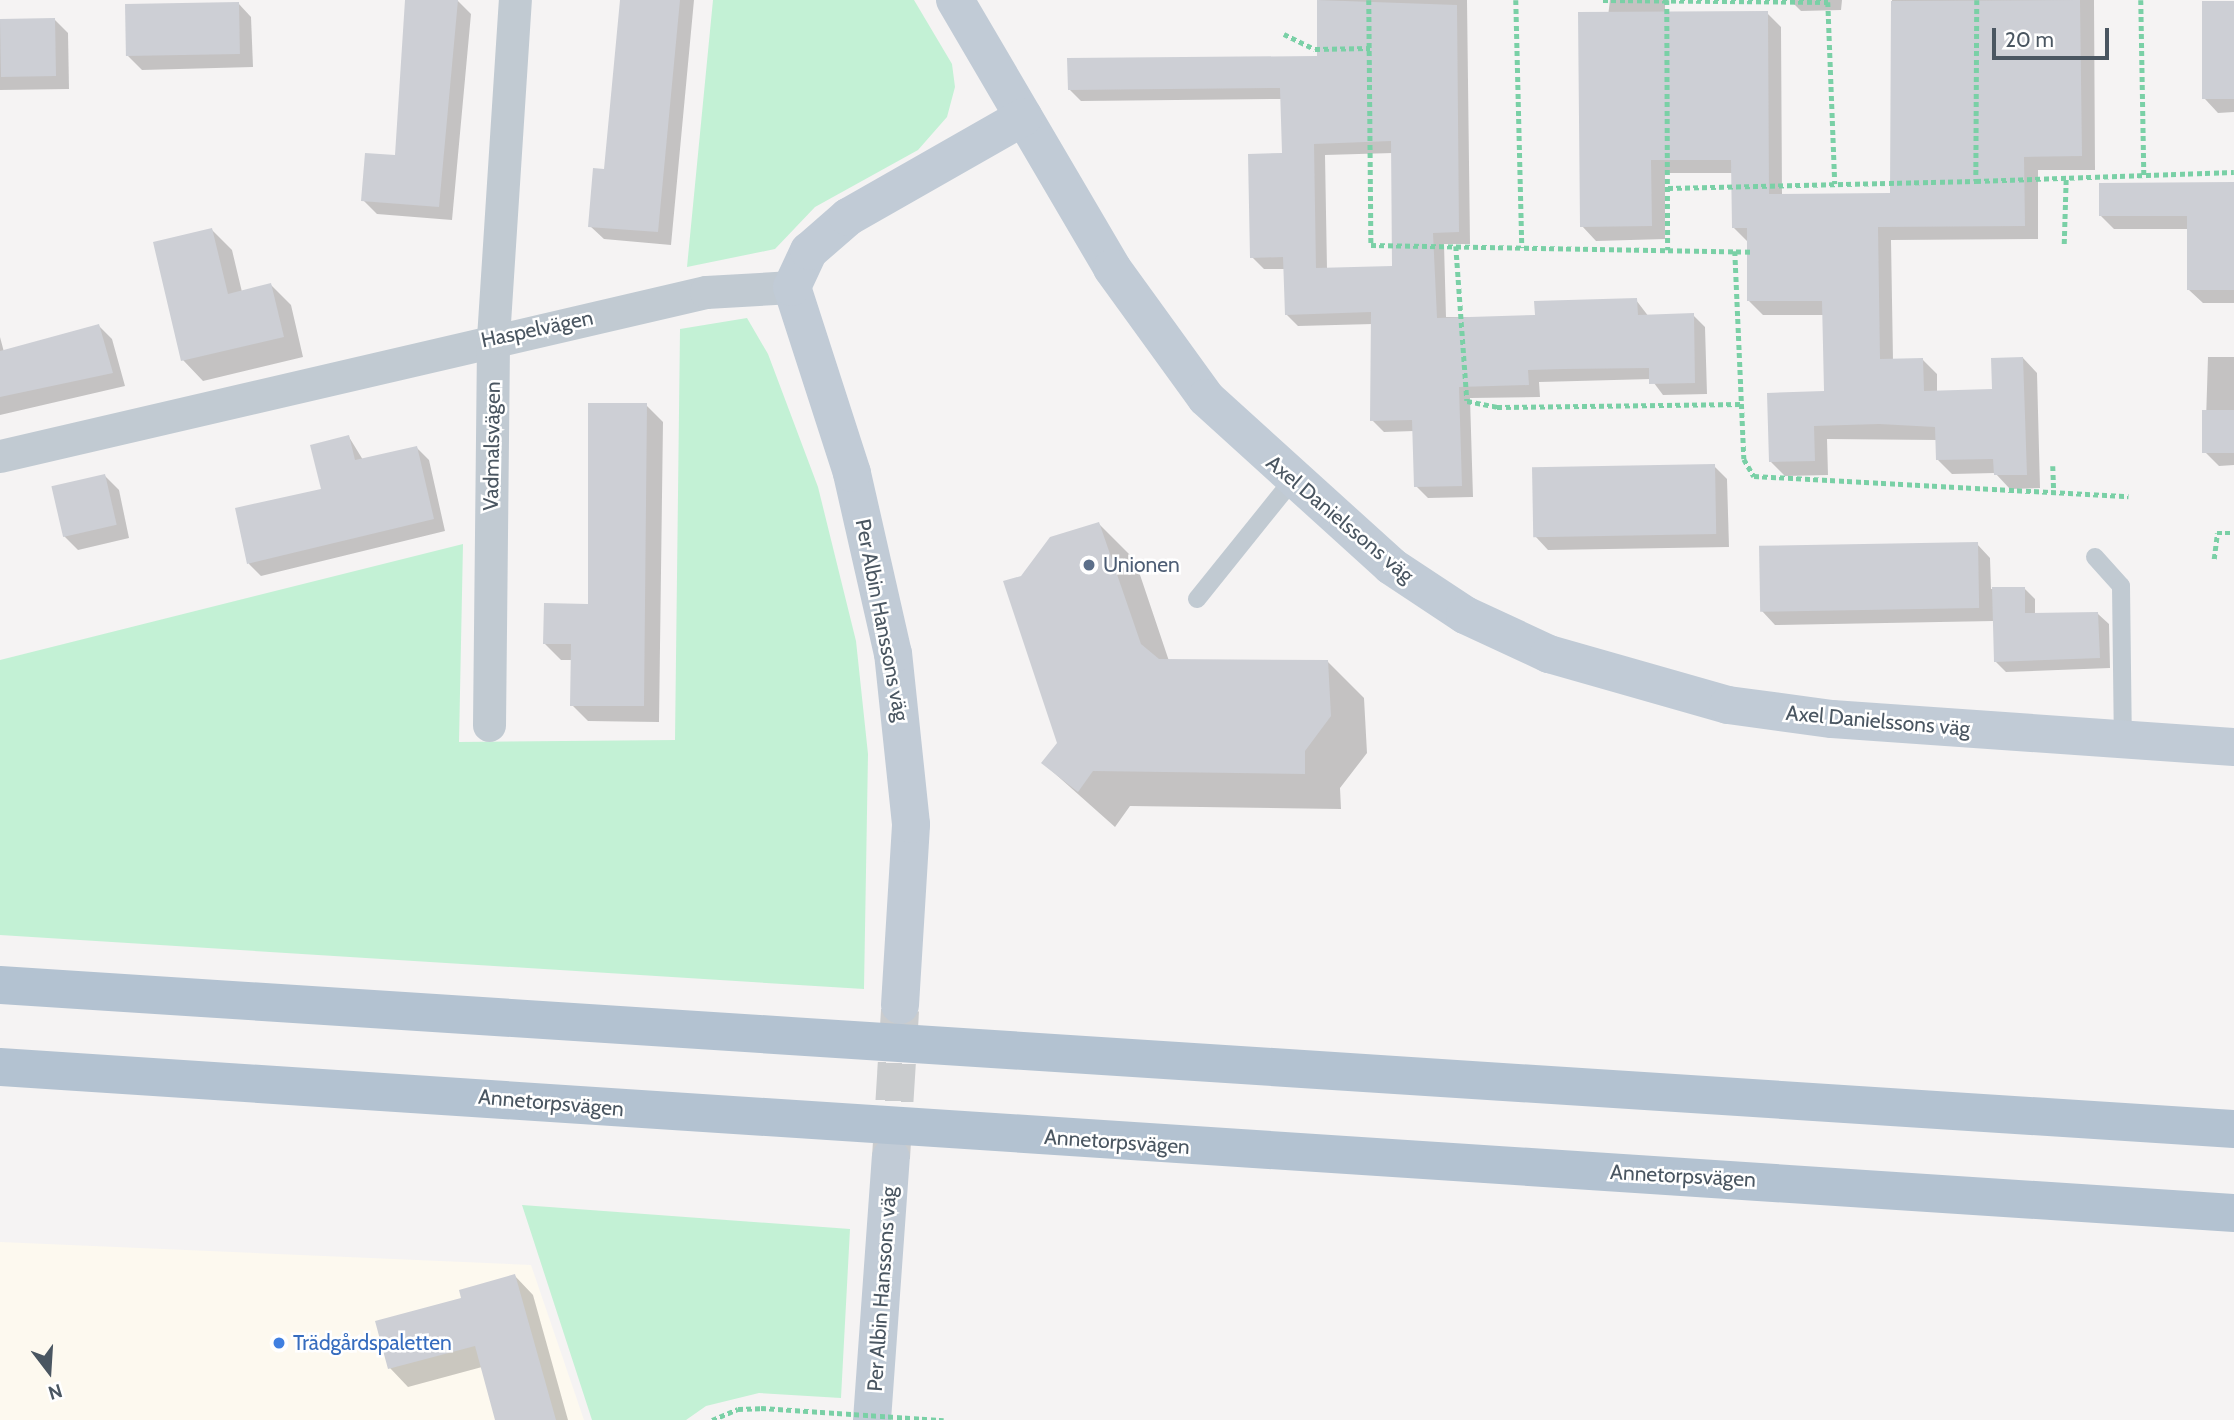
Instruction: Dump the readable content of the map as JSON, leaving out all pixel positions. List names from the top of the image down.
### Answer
{
  "streets": {
    "main road": ["Annetorpsvägen"],
    "street": [
      "Haspelvägen",
      "Vadmalsvägen",
      "Axel Danielssons väg",
      "Per Albin Hanssons väg"
    ]
  },
  "crossings": [
    ["Haspelvägen", "Vadmalsvägen"],
    ["Haspelvägen", "Per Albin Hanssons väg"]
  ],
  "places": ["Unionen", "Trädgårdspaletten"],
  "scale_bar": "20 m",
  "north": "bottom"
}
